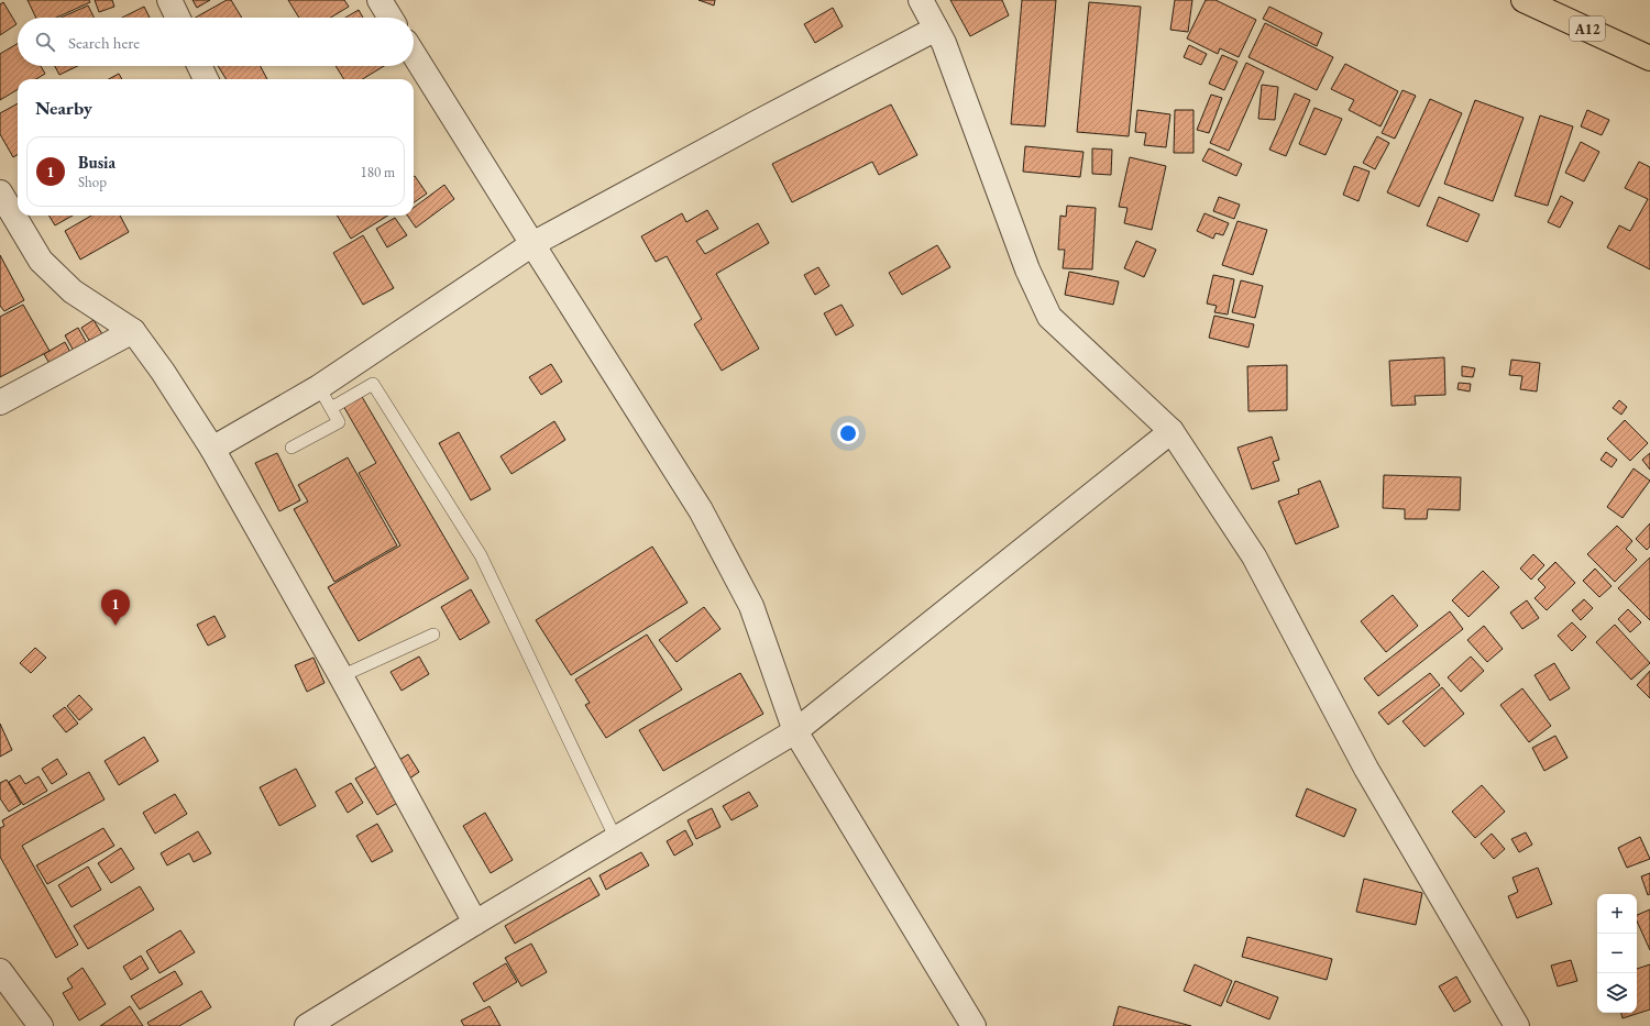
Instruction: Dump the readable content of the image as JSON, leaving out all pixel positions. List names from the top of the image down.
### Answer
{
  "streets": {
    "highway": ["A12"]
  },
  "page": {
    "search": "Search here",
    "heading": "Nearby",
    "list": [
      {
        "mark": "1",
        "name": "Busia",
        "note": "Shop",
        "value": "180 m"
      }
    ],
    "pins": "1",
    "map_buttons": ["+", "−"]
  }
}
